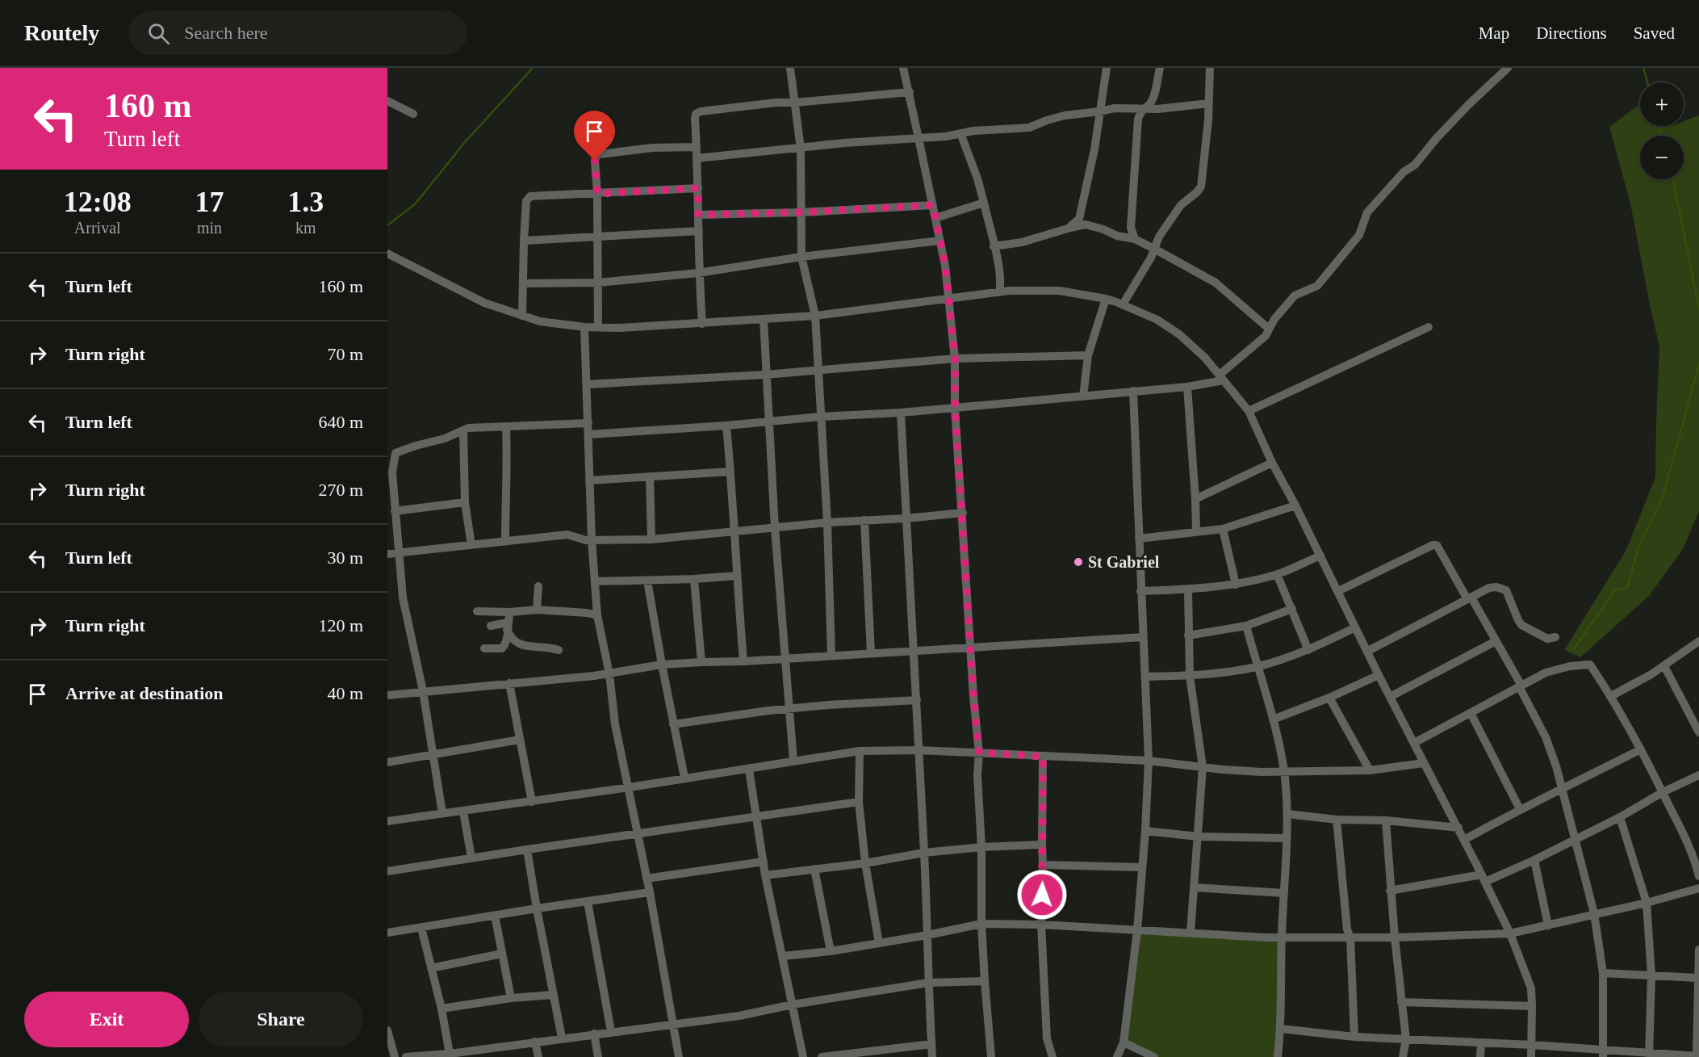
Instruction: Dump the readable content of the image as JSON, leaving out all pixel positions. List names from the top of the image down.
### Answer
{
  "places": ["St Gabriel"],
  "page": {
    "header": "Routely",
    "search": "Search here",
    "nav": ["Map", "Directions", "Saved"],
    "turn": ["160 m", "Turn left"],
    "map_buttons": ["+", "−"],
    "eta": [
      "12:08",
      "Arrival",
      "17",
      "min",
      "1.3",
      "km"
    ],
    "list": [
      {
        "name": "Turn left",
        "value": "160 m"
      },
      {
        "name": "Turn right",
        "value": "70 m"
      },
      {
        "name": "Turn left",
        "value": "640 m"
      },
      {
        "name": "Turn right",
        "value": "270 m"
      },
      {
        "name": "Turn left",
        "value": "30 m"
      },
      {
        "name": "Turn right",
        "value": "120 m"
      },
      {
        "name": "Arrive at destination",
        "value": "40 m"
      }
    ],
    "buttons": ["Exit", "Share"]
  }
}
